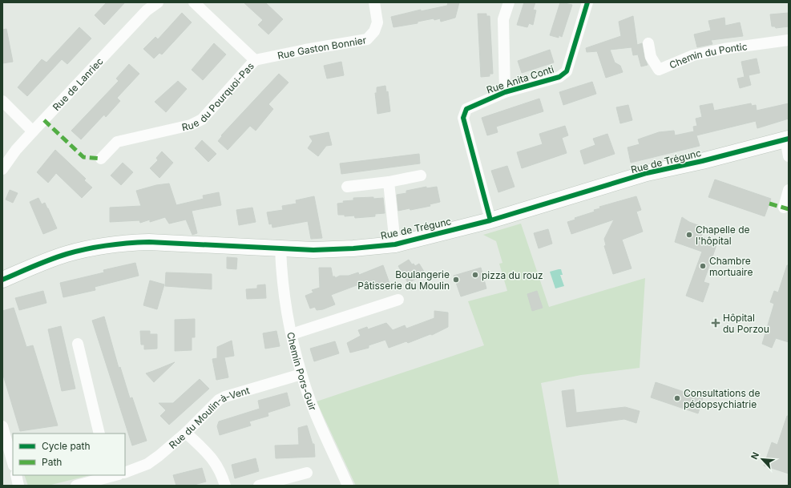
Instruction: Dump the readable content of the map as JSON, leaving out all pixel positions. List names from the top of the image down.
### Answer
{
  "streets": {
    "main road": ["Rue de Trégunc"],
    "street": [
      "Rue Gaston Bonnier",
      "Chemin du Pontic",
      "Rue Anita Conti",
      "Rue de Lanriec",
      "Rue du Pourquoi-Pas",
      "Chemin Pors-Guir",
      "Rue du Moulin-à-Vent"
    ]
  },
  "crossings": [
    ["Rue Gaston Bonnier", "Rue du Pourquoi-Pas"],
    ["Rue Anita Conti", "Rue de Trégunc"],
    ["Rue de Trégunc", "Chemin Pors-Guir"],
    ["Chemin Pors-Guir", "Rue du Moulin-à-Vent"]
  ],
  "places": {
    "other": [
      "Chapelle de l'hôpital",
      "Chambre mortuaire",
      "pizza du rouz",
      "Boulangerie Pâtisserie du Moulin",
      "Consultations de pédopsychiatrie"
    ],
    "health": ["Hôpital du Porzou"]
  },
  "legend": ["Cycle path", "Path"],
  "north": "top left"
}
